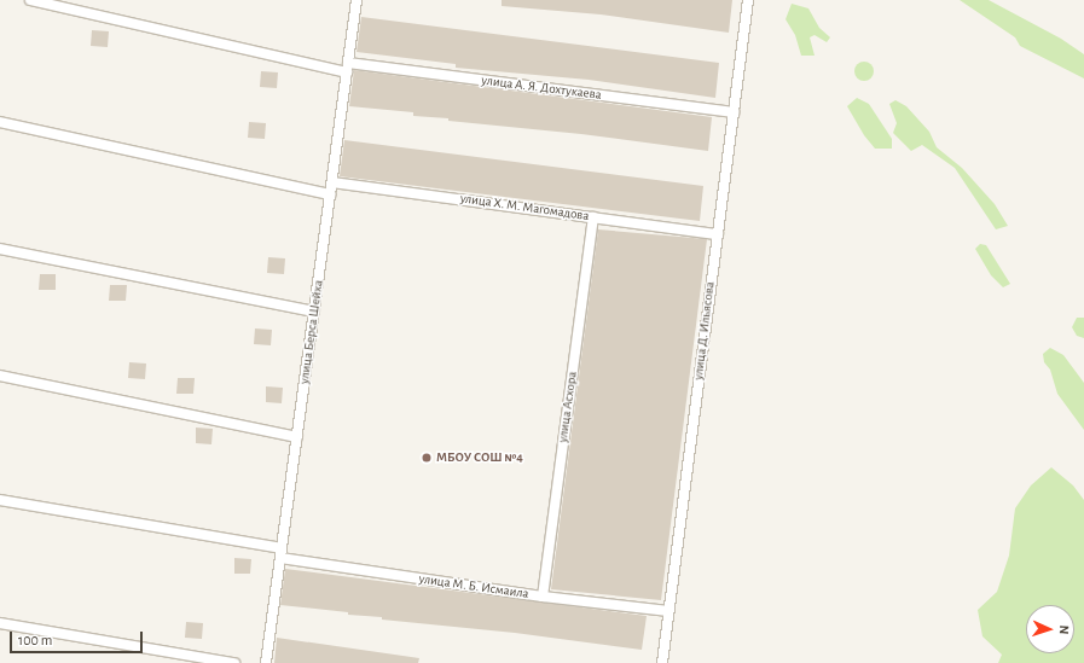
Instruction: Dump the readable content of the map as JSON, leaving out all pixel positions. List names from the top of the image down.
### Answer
{
  "streets": {
    "street": [
      "улица А. Я. Дохтукаева",
      "улица Х. М. Магомадова",
      "улица Д. Ильясова",
      "улица Берса Шейха",
      "улица Асхора",
      "улица М. Б. Исмаила"
    ]
  },
  "crossings": [
    ["улица А. Я. Дохтукаева", "улица Д. Ильясова"],
    ["улица А. Я. Дохтукаева", "улица Берса Шейха"],
    ["улица Х. М. Магомадова", "улица Д. Ильясова"],
    ["улица Х. М. Магомадова", "улица Берса Шейха"],
    ["улица Х. М. Магомадова", "улица Асхора"],
    ["улица Д. Ильясова", "улица М. Б. Исмаила"],
    ["улица Берса Шейха", "улица М. Б. Исмаила"],
    ["улица Асхора", "улица М. Б. Исмаила"]
  ],
  "places": ["МБОУ СОШ №4"],
  "scale_bar": "100 m",
  "north": "right"
}
